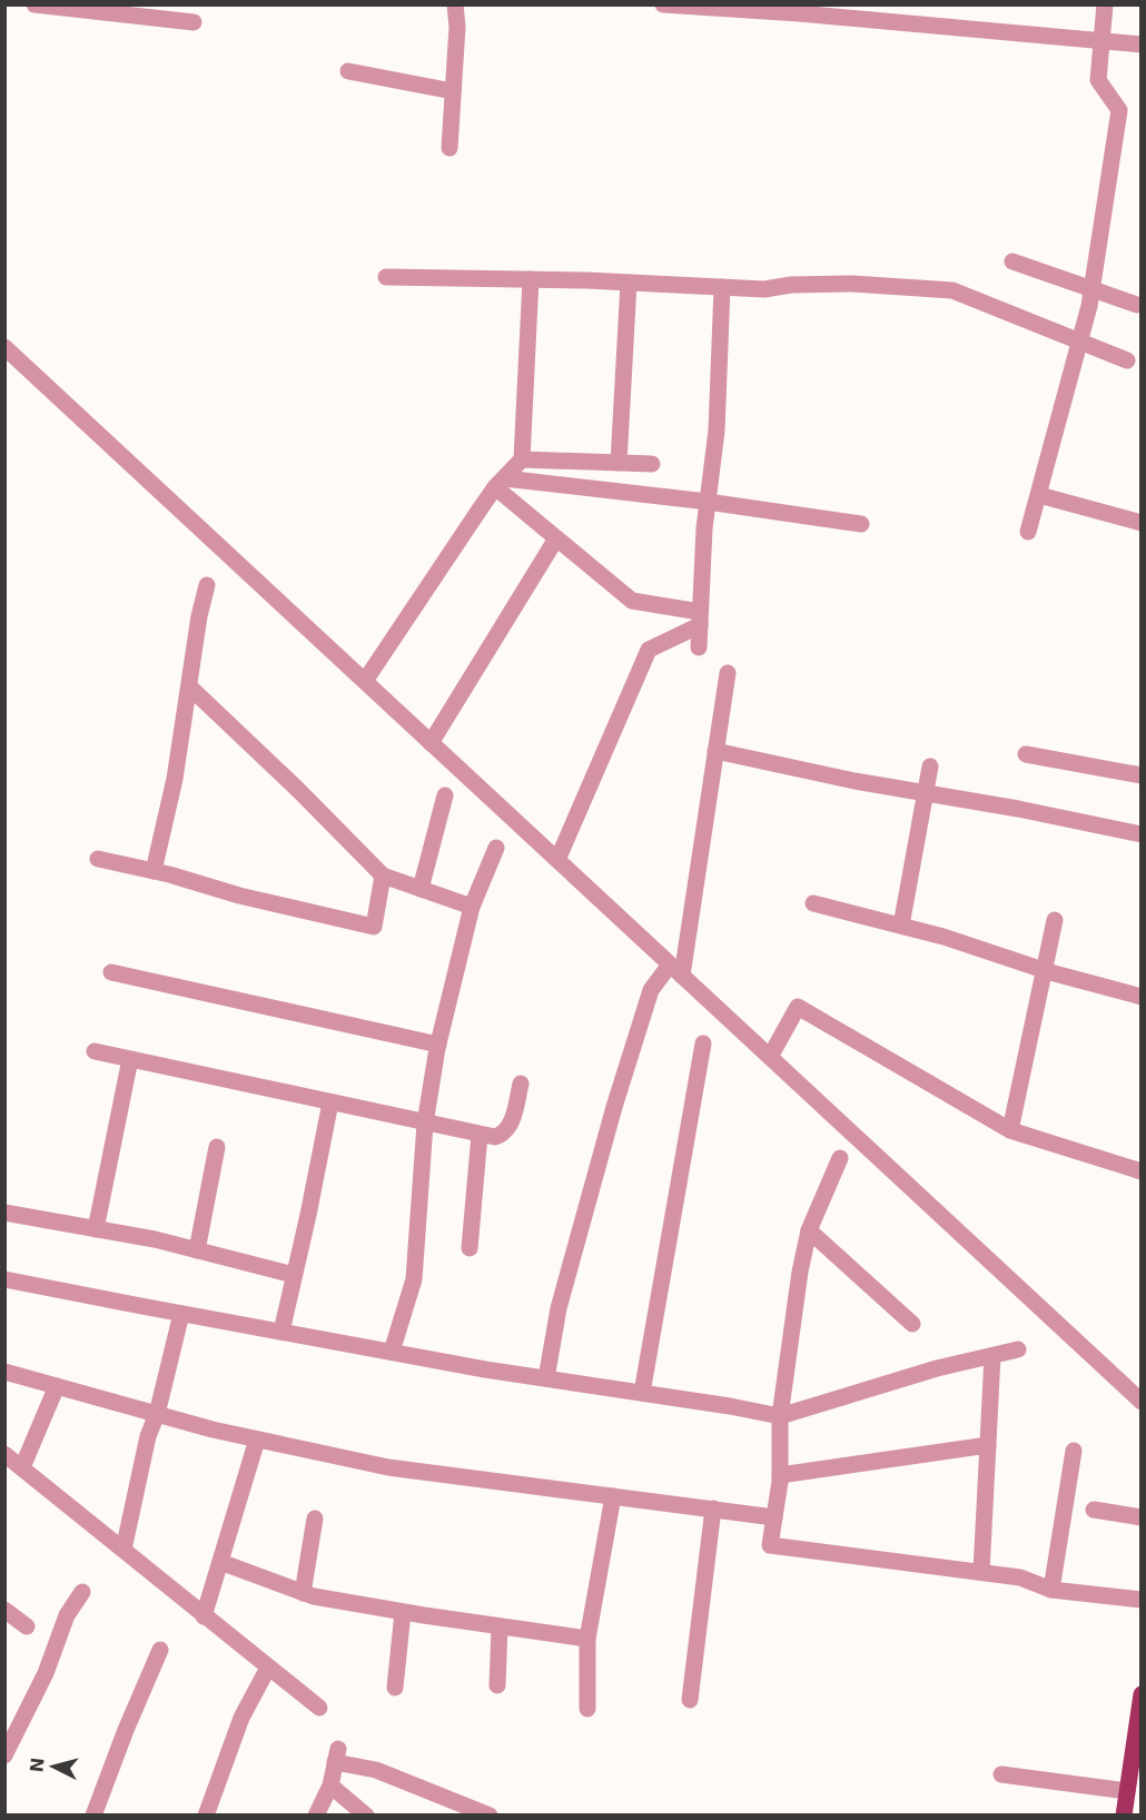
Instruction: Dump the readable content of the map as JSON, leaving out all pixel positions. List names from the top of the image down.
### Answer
{
  "north": "left"
}
